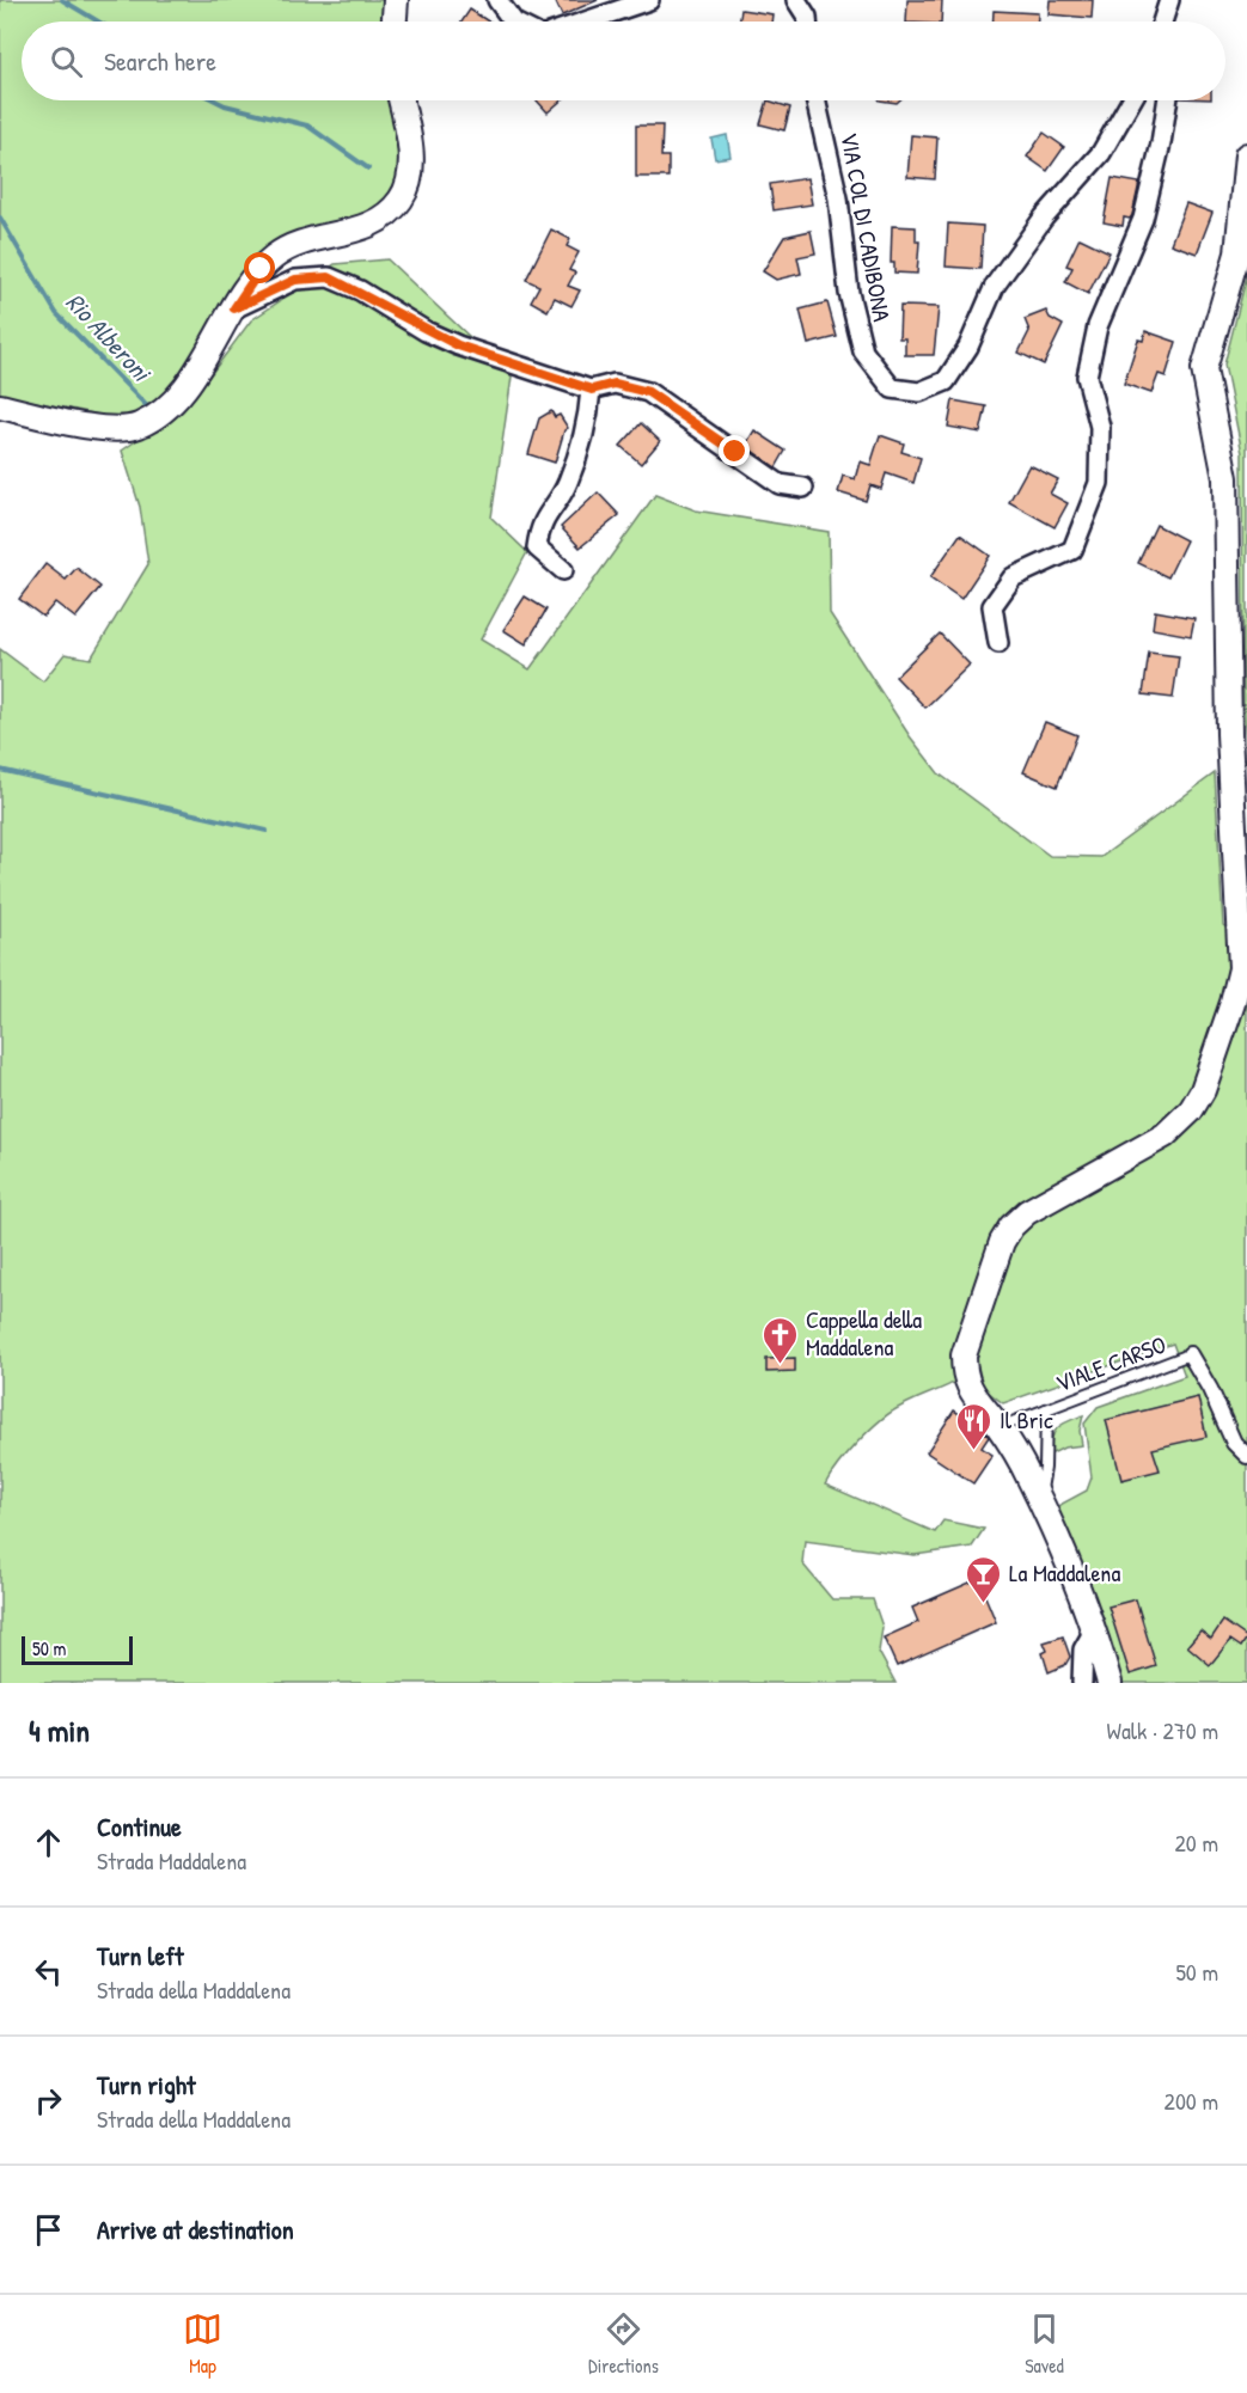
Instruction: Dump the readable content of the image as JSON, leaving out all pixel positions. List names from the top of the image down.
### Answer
{
  "streets": {
    "street": ["VIA COL DI CADIBONA"],
    "lane": ["VIALE CARSO"]
  },
  "water": ["Rio Alberoni"],
  "places": {
    "church": ["Cappella della Maddalena"],
    "restaurant": ["Il Bric"],
    "bar": ["La Maddalena"]
  },
  "scale_bar": "50 m",
  "page": {
    "search": "Search here",
    "scale": "50 m",
    "heading": ["4 min", "Walk · 270 m"],
    "list": [
      ["Continue", "Strada Maddalena", "20 m"],
      ["Turn left", "Strada della Maddalena", "50 m"],
      ["Turn right", "Strada della Maddalena", "200 m"],
      "Arrive at destination"
    ],
    "nav": ["Map", "Directions", "Saved"]
  }
}
